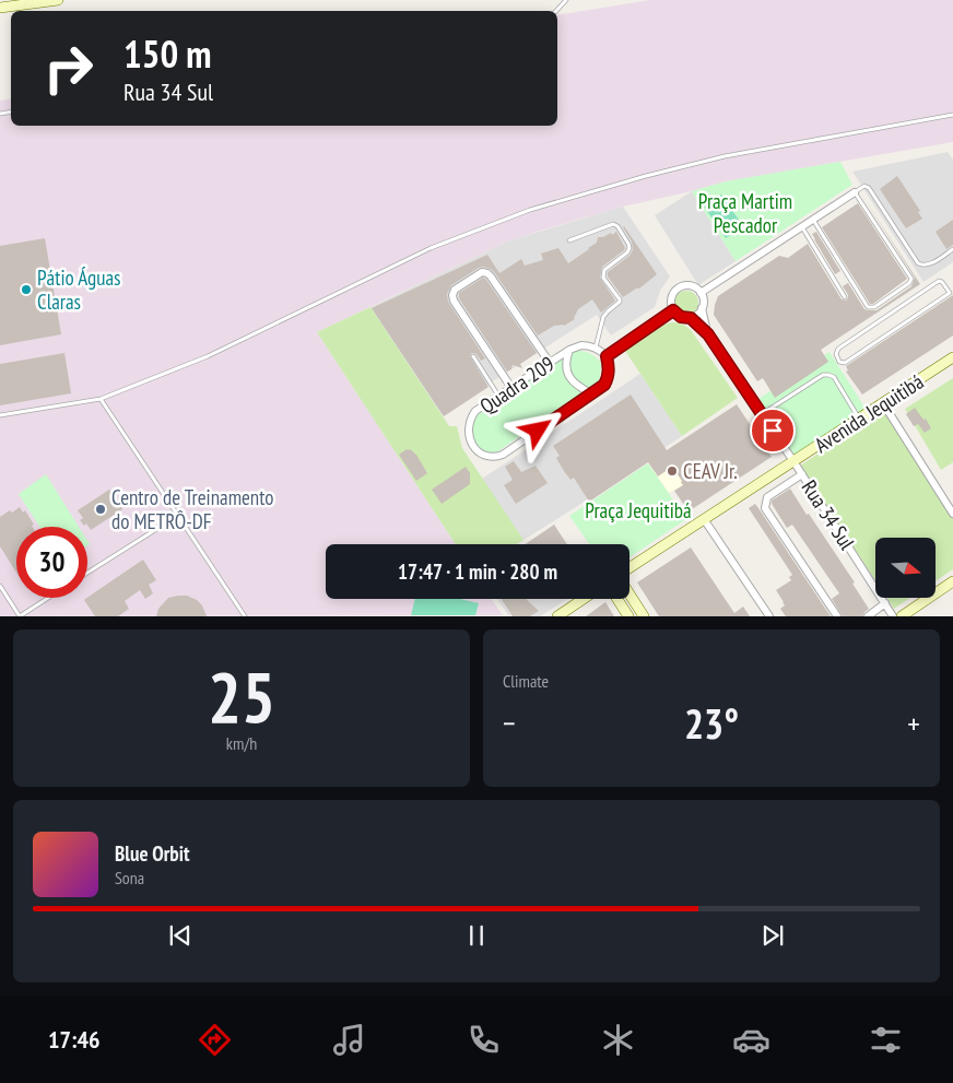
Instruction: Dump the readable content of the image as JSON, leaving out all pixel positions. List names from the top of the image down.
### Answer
{
  "streets": {
    "street": ["Quadra 209", "Avenida Jequitibá", "Rua 34 Sul"]
  },
  "crossings": [
    ["Avenida Jequitibá", "Rua 34 Sul"]
  ],
  "parks": ["Praça Martim Pescador", "Praça Jequitibá"],
  "places": ["Pátio Águas Claras", "CEAV Jr.", "Centro de Treinamento do METRÔ-DF"],
  "north": "right",
  "page": {
    "turn": ["150 m", "Rua 34 Sul"],
    "limit": "30",
    "trip": "17:47 · 1 min · 280 m",
    "tile": [
      ["25", "km/h"],
      "Climate"
    ],
    "heat": ["−", "23°", "+"],
    "song": ["Blue Orbit", "Sona"],
    "tabs": "17:46"
  }
}
